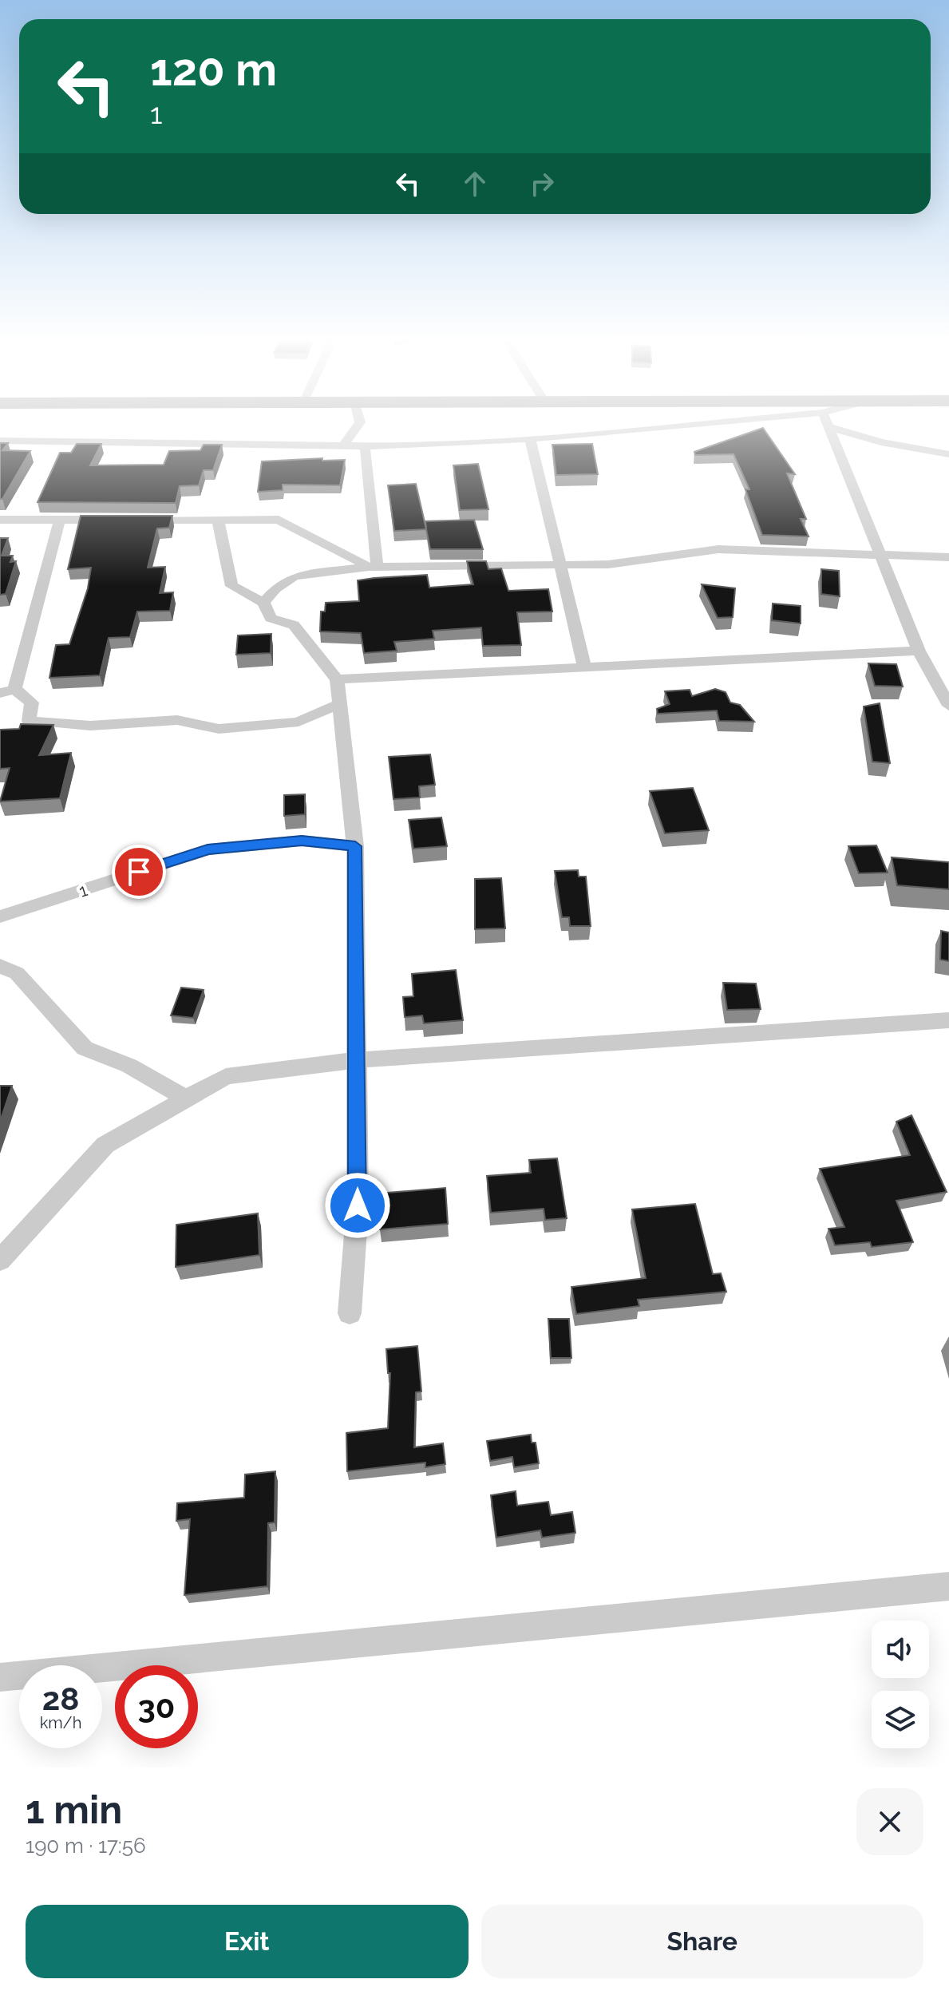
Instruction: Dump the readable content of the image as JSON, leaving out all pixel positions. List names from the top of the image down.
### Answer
{
  "streets": {
    "street": ["1"]
  },
  "page": {
    "turn": ["120 m", "1"],
    "speed": "28 km/h",
    "limit": "30",
    "heading": ["1 min", "190 m · 17:56"],
    "buttons": ["Exit", "Share"]
  }
}
